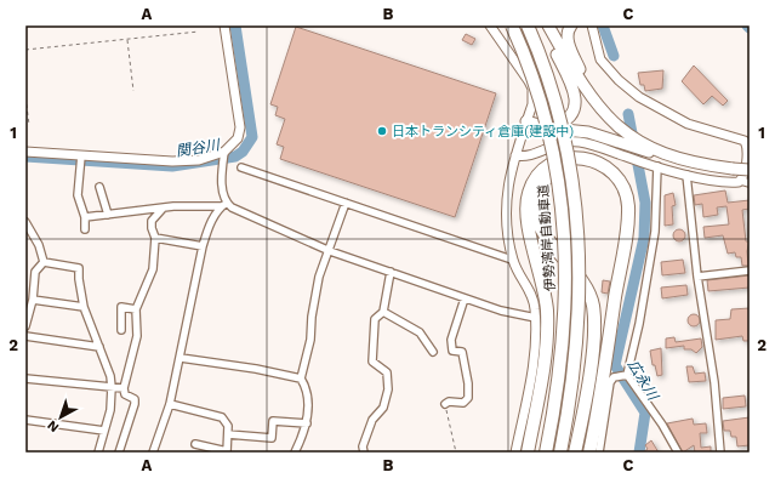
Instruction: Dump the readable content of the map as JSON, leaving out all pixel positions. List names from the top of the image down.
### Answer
{
  "streets": {
    "highway": ["伊勢湾岸自動車道"]
  },
  "water": ["関谷川", "広永川"],
  "places": ["日本トランシティ倉庫(建設中)"],
  "north": "bottom left",
  "grid": {
    "columns": ["A", "B", "C"],
    "rows": ["1", "2"]
  }
}
